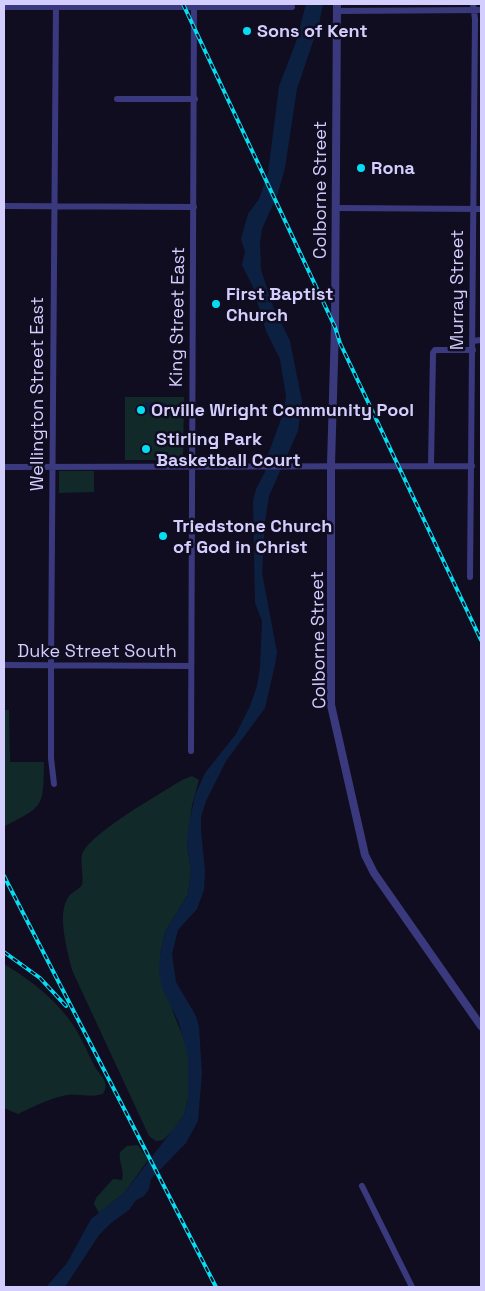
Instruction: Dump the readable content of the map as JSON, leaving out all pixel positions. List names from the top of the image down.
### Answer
{
  "streets": {
    "street": [
      "Colborne Street",
      "Murray Street",
      "King Street East",
      "Wellington Street East",
      "Duke Street South"
    ]
  },
  "crossings": [
    ["King Street East", "Duke Street South"],
    ["Wellington Street East", "Duke Street South"]
  ],
  "places": [
    "Sons of Kent",
    "Rona",
    "First Baptist Church",
    "Orville Wright Community Pool",
    "Stirling Park Basketball Court",
    "Triedstone Church of God in Christ"
  ]
}
